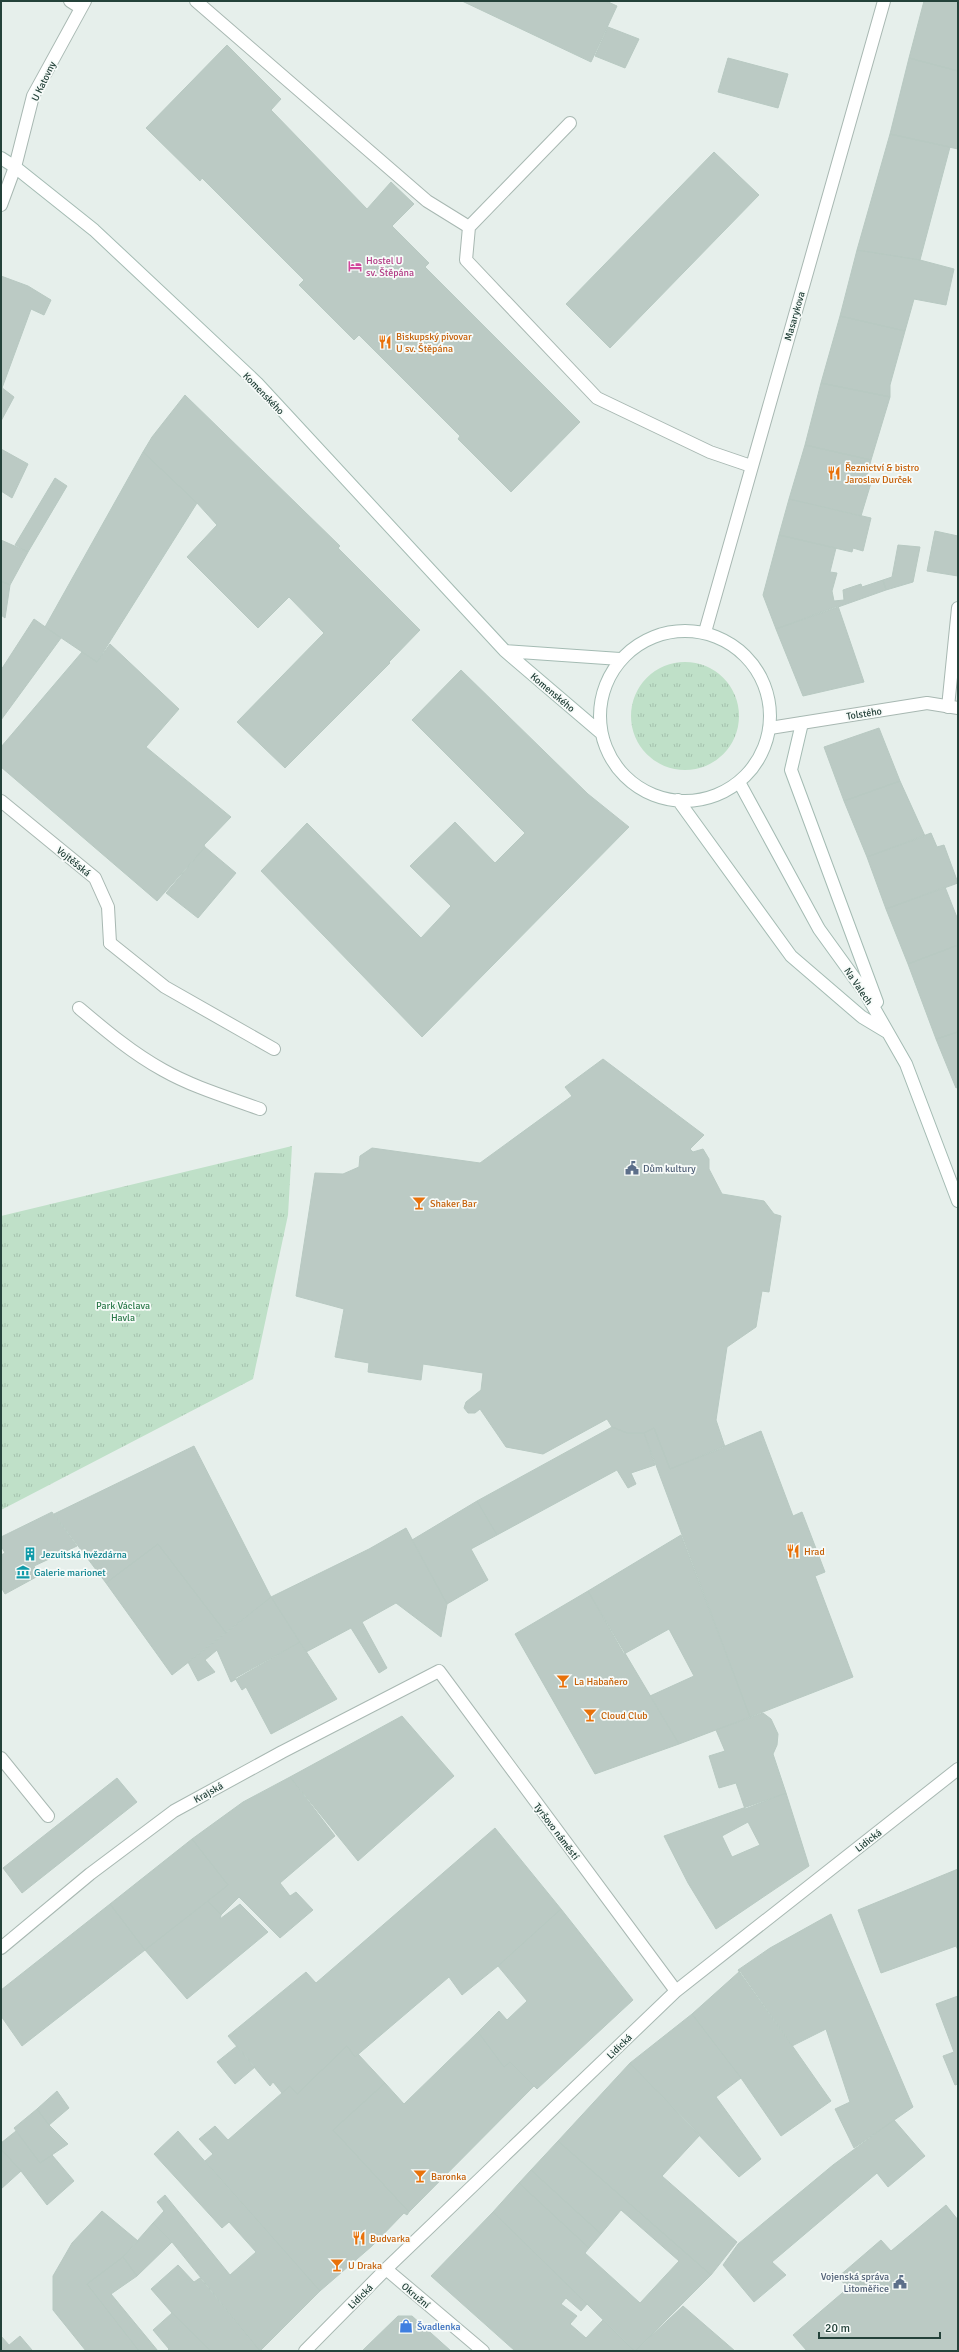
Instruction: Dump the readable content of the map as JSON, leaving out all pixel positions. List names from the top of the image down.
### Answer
{
  "streets": {
    "street": [
      "U Katovny",
      "Masarykova",
      "Komenského",
      "Tolstého",
      "Vojtěšská",
      "Na Valech",
      "Krajská",
      "Tyršovo náměstí",
      "Lidická",
      "Okružní"
    ]
  },
  "crossings": [
    ["U Katovny", "Komenského"],
    ["Krajská", "Tyršovo náměstí"],
    ["Tyršovo náměstí", "Lidická"],
    ["Lidická", "Okružní"]
  ],
  "parks": ["Park Václava Havla"],
  "places": {
    "hotel": ["Hostel U sv. Štěpána"],
    "restaurant": [
      "Biskupský pivovar U sv. Štěpána",
      "Řeznictví & bistro Jaroslav Durček",
      "Hrad",
      "Budvarka"
    ],
    "public building": ["Dům kultury", "Vojenská správa Litoměřice"],
    "bar": [
      "Shaker Bar",
      "La Habaňero",
      "Cloud Club",
      "Baronka",
      "U Draka"
    ],
    "building": ["Jezuitská hvězdárna"],
    "museum": ["Galerie marionet"],
    "shop": ["Švadlenka"]
  },
  "scale_bar": "20 m"
}
